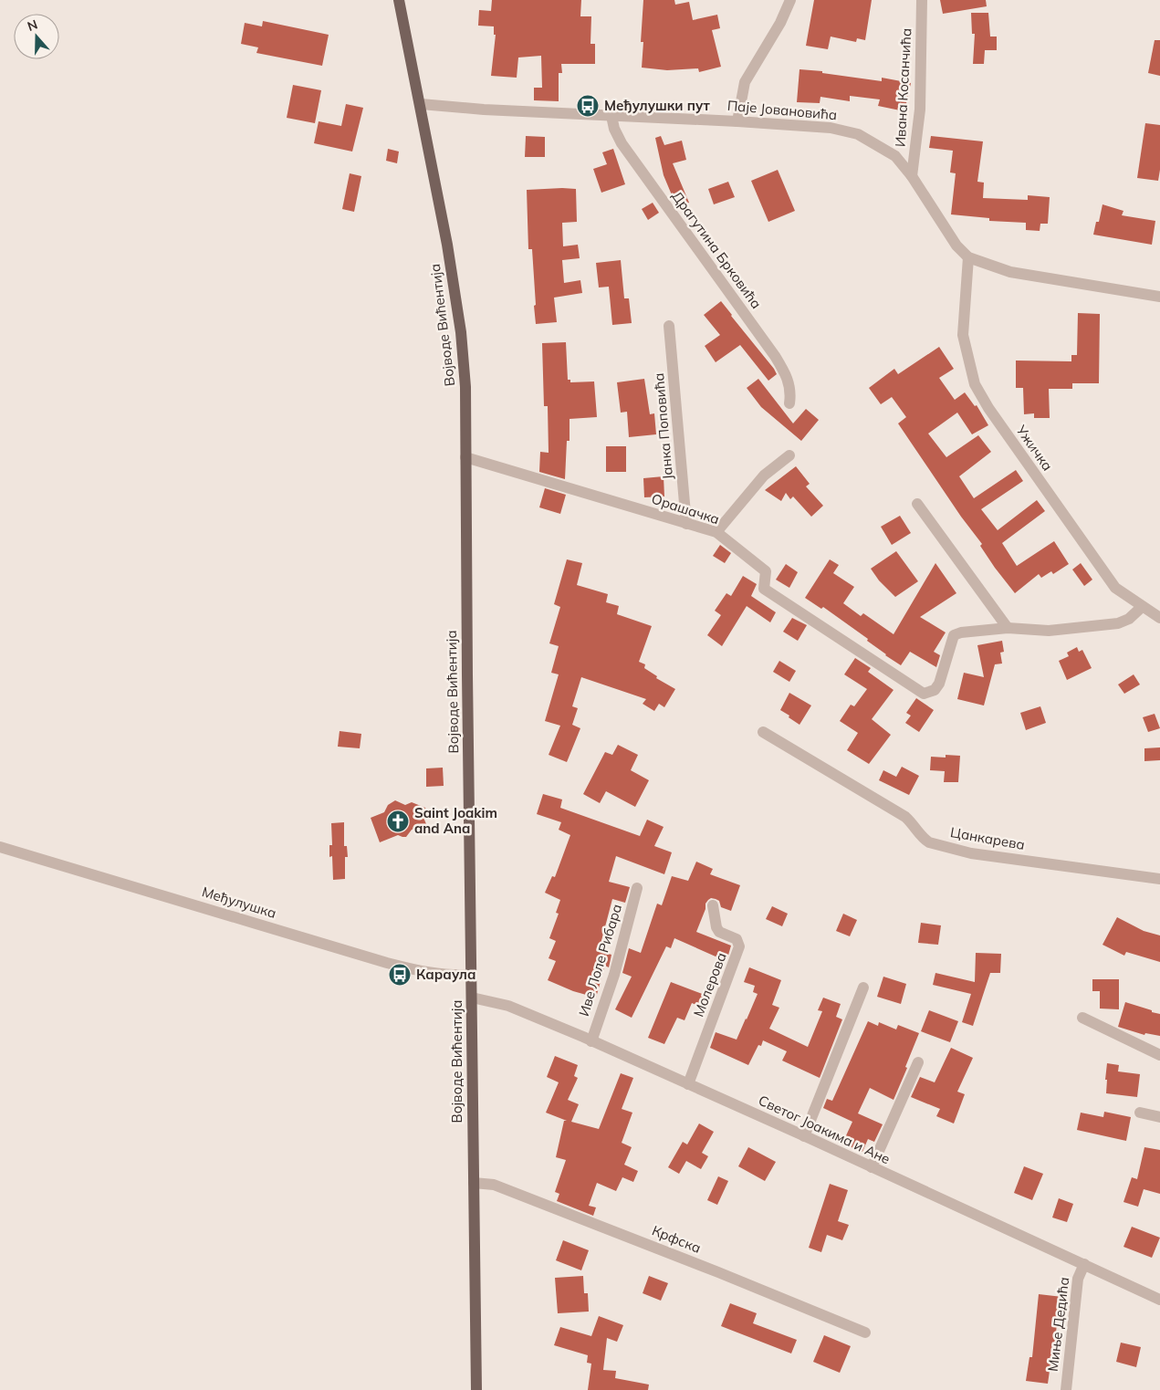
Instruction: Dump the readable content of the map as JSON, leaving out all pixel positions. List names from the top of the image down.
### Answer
{
  "streets": {
    "main road": ["Војводе Вићентија"],
    "street": [
      "Ивана Косанчића",
      "Паје Јовановића",
      "Драгутина Брковића",
      "Јанка Поповића",
      "Ужичка",
      "Орашачка",
      "Цанкарева",
      "Међулушка",
      "Иве Лоле Рибара",
      "Молерова",
      "Светог Јоакима и Ане",
      "Крфска",
      "Миње Дедића"
    ]
  },
  "crossings": [
    ["Ивана Косанчића", "Паје Јовановића"],
    ["Паје Јовановића", "Драгутина Брковића"],
    ["Паје Јовановића", "Војводе Вићентија"],
    ["Паје Јовановића", "Ужичка"],
    ["Војводе Вићентија", "Орашачка"],
    ["Војводе Вићентија", "Међулушка"],
    ["Војводе Вићентија", "Светог Јоакима и Ане"],
    ["Војводе Вићентија", "Крфска"],
    ["Јанка Поповића", "Орашачка"],
    ["Иве Лоле Рибара", "Светог Јоакима и Ане"],
    ["Молерова", "Светог Јоакима и Ане"],
    ["Светог Јоакима и Ане", "Миње Дедића"]
  ],
  "places": {
    "bus stop": ["Међулушки пут", "Караула"],
    "church": ["Saint Joakim and Ana"]
  },
  "north": "top"
}
